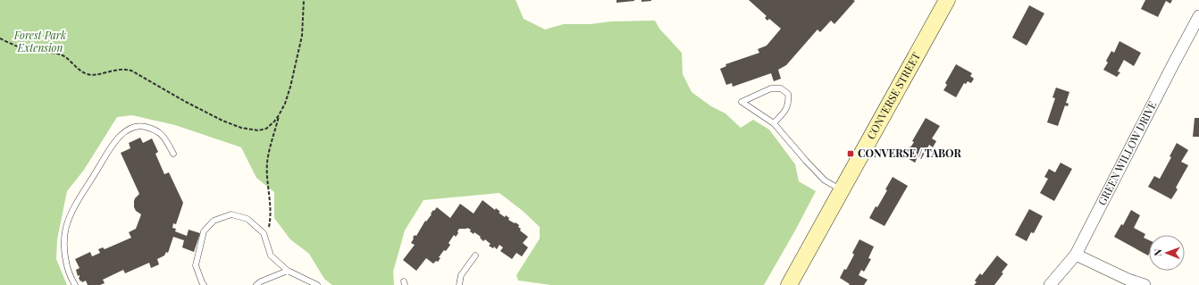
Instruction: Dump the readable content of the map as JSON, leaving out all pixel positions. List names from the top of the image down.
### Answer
{
  "streets": {
    "main road": ["CONVERSE STREET"],
    "street": ["GREEN WILLOW DRIVE"]
  },
  "parks": ["Forest Park Extension"],
  "places": {
    "transit": ["CONVERSE / TABOR"]
  },
  "north": "left"
}
